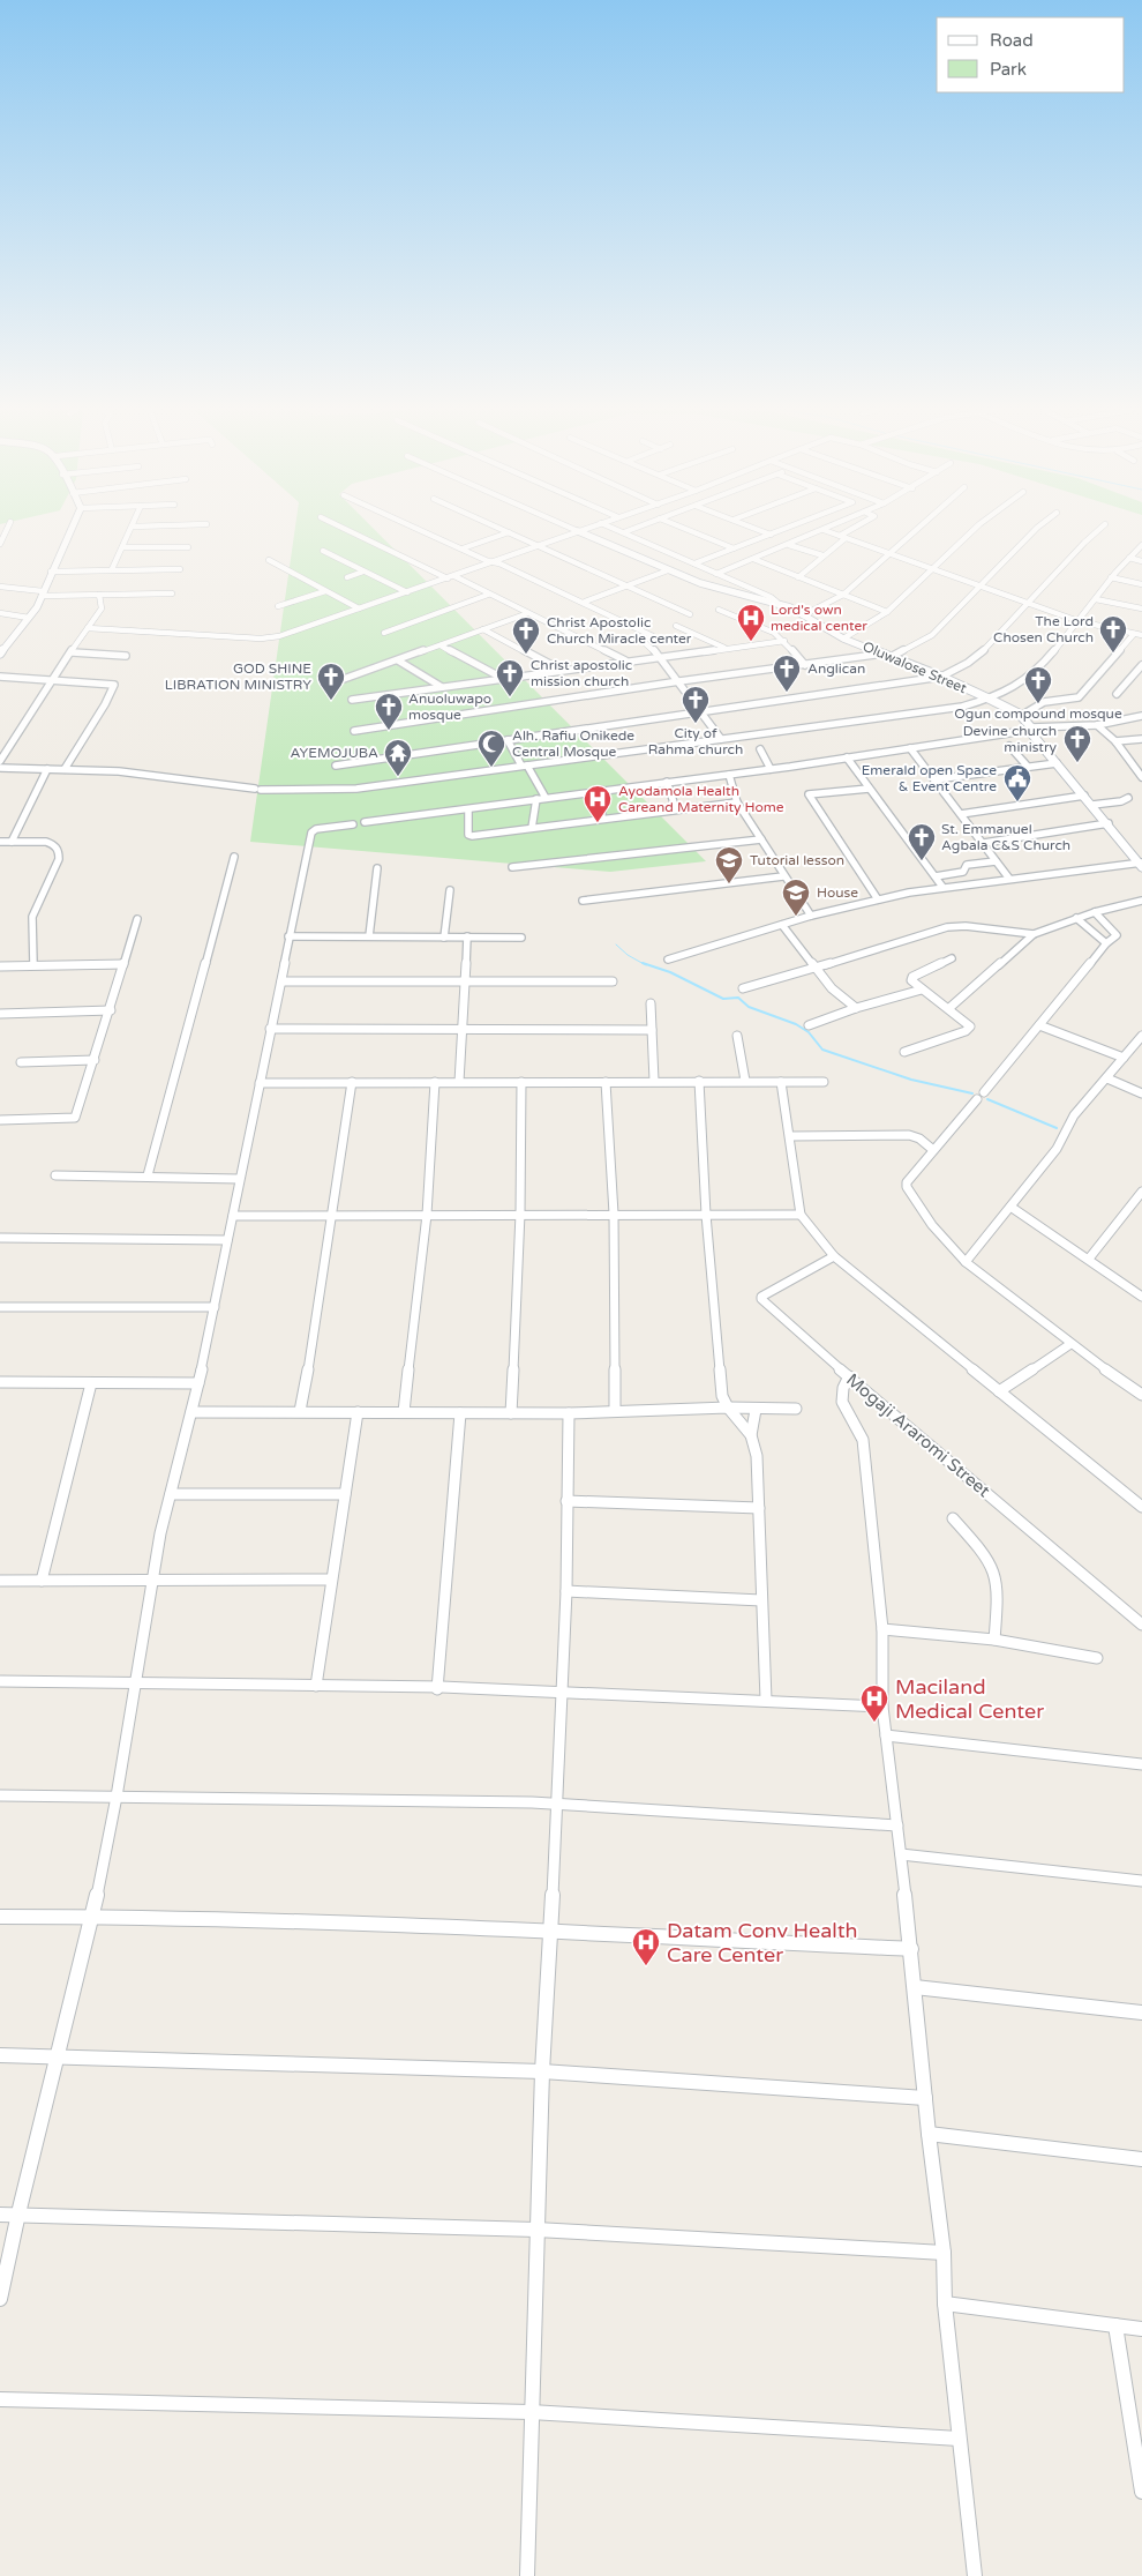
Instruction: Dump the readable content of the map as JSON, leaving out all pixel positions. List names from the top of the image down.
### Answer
{
  "streets": {
    "street": ["Oluwalose Street", "Mogaji Araromi Street"]
  },
  "places": {
    "hospital": [
      "Lord's own medical center",
      "Ayodamola Health Careand Maternity Home",
      "Maciland Medical Center",
      "Datam Conv Health Care Center"
    ],
    "church": [
      "The Lord Chosen Church",
      "Christ Apostolic Church Miracle center",
      "Anglican",
      "Christ apostolic mission church",
      "GOD SHINE LIBRATION MINISTRY",
      "Ogun compound mosque",
      "City of Rahma church",
      "Anuoluwapo mosque",
      "Devine church ministry",
      "St. Emmanuel Agbala C&S Church"
    ],
    "mosque": ["Alh. Rafiu Onikede Central Mosque"],
    "temple": ["AYEMOJUBA"],
    "public building": ["Emerald open Space & Event Centre"],
    "school or university": ["Tutorial lesson", "House"]
  },
  "legend": ["Road", "Park"]
}
